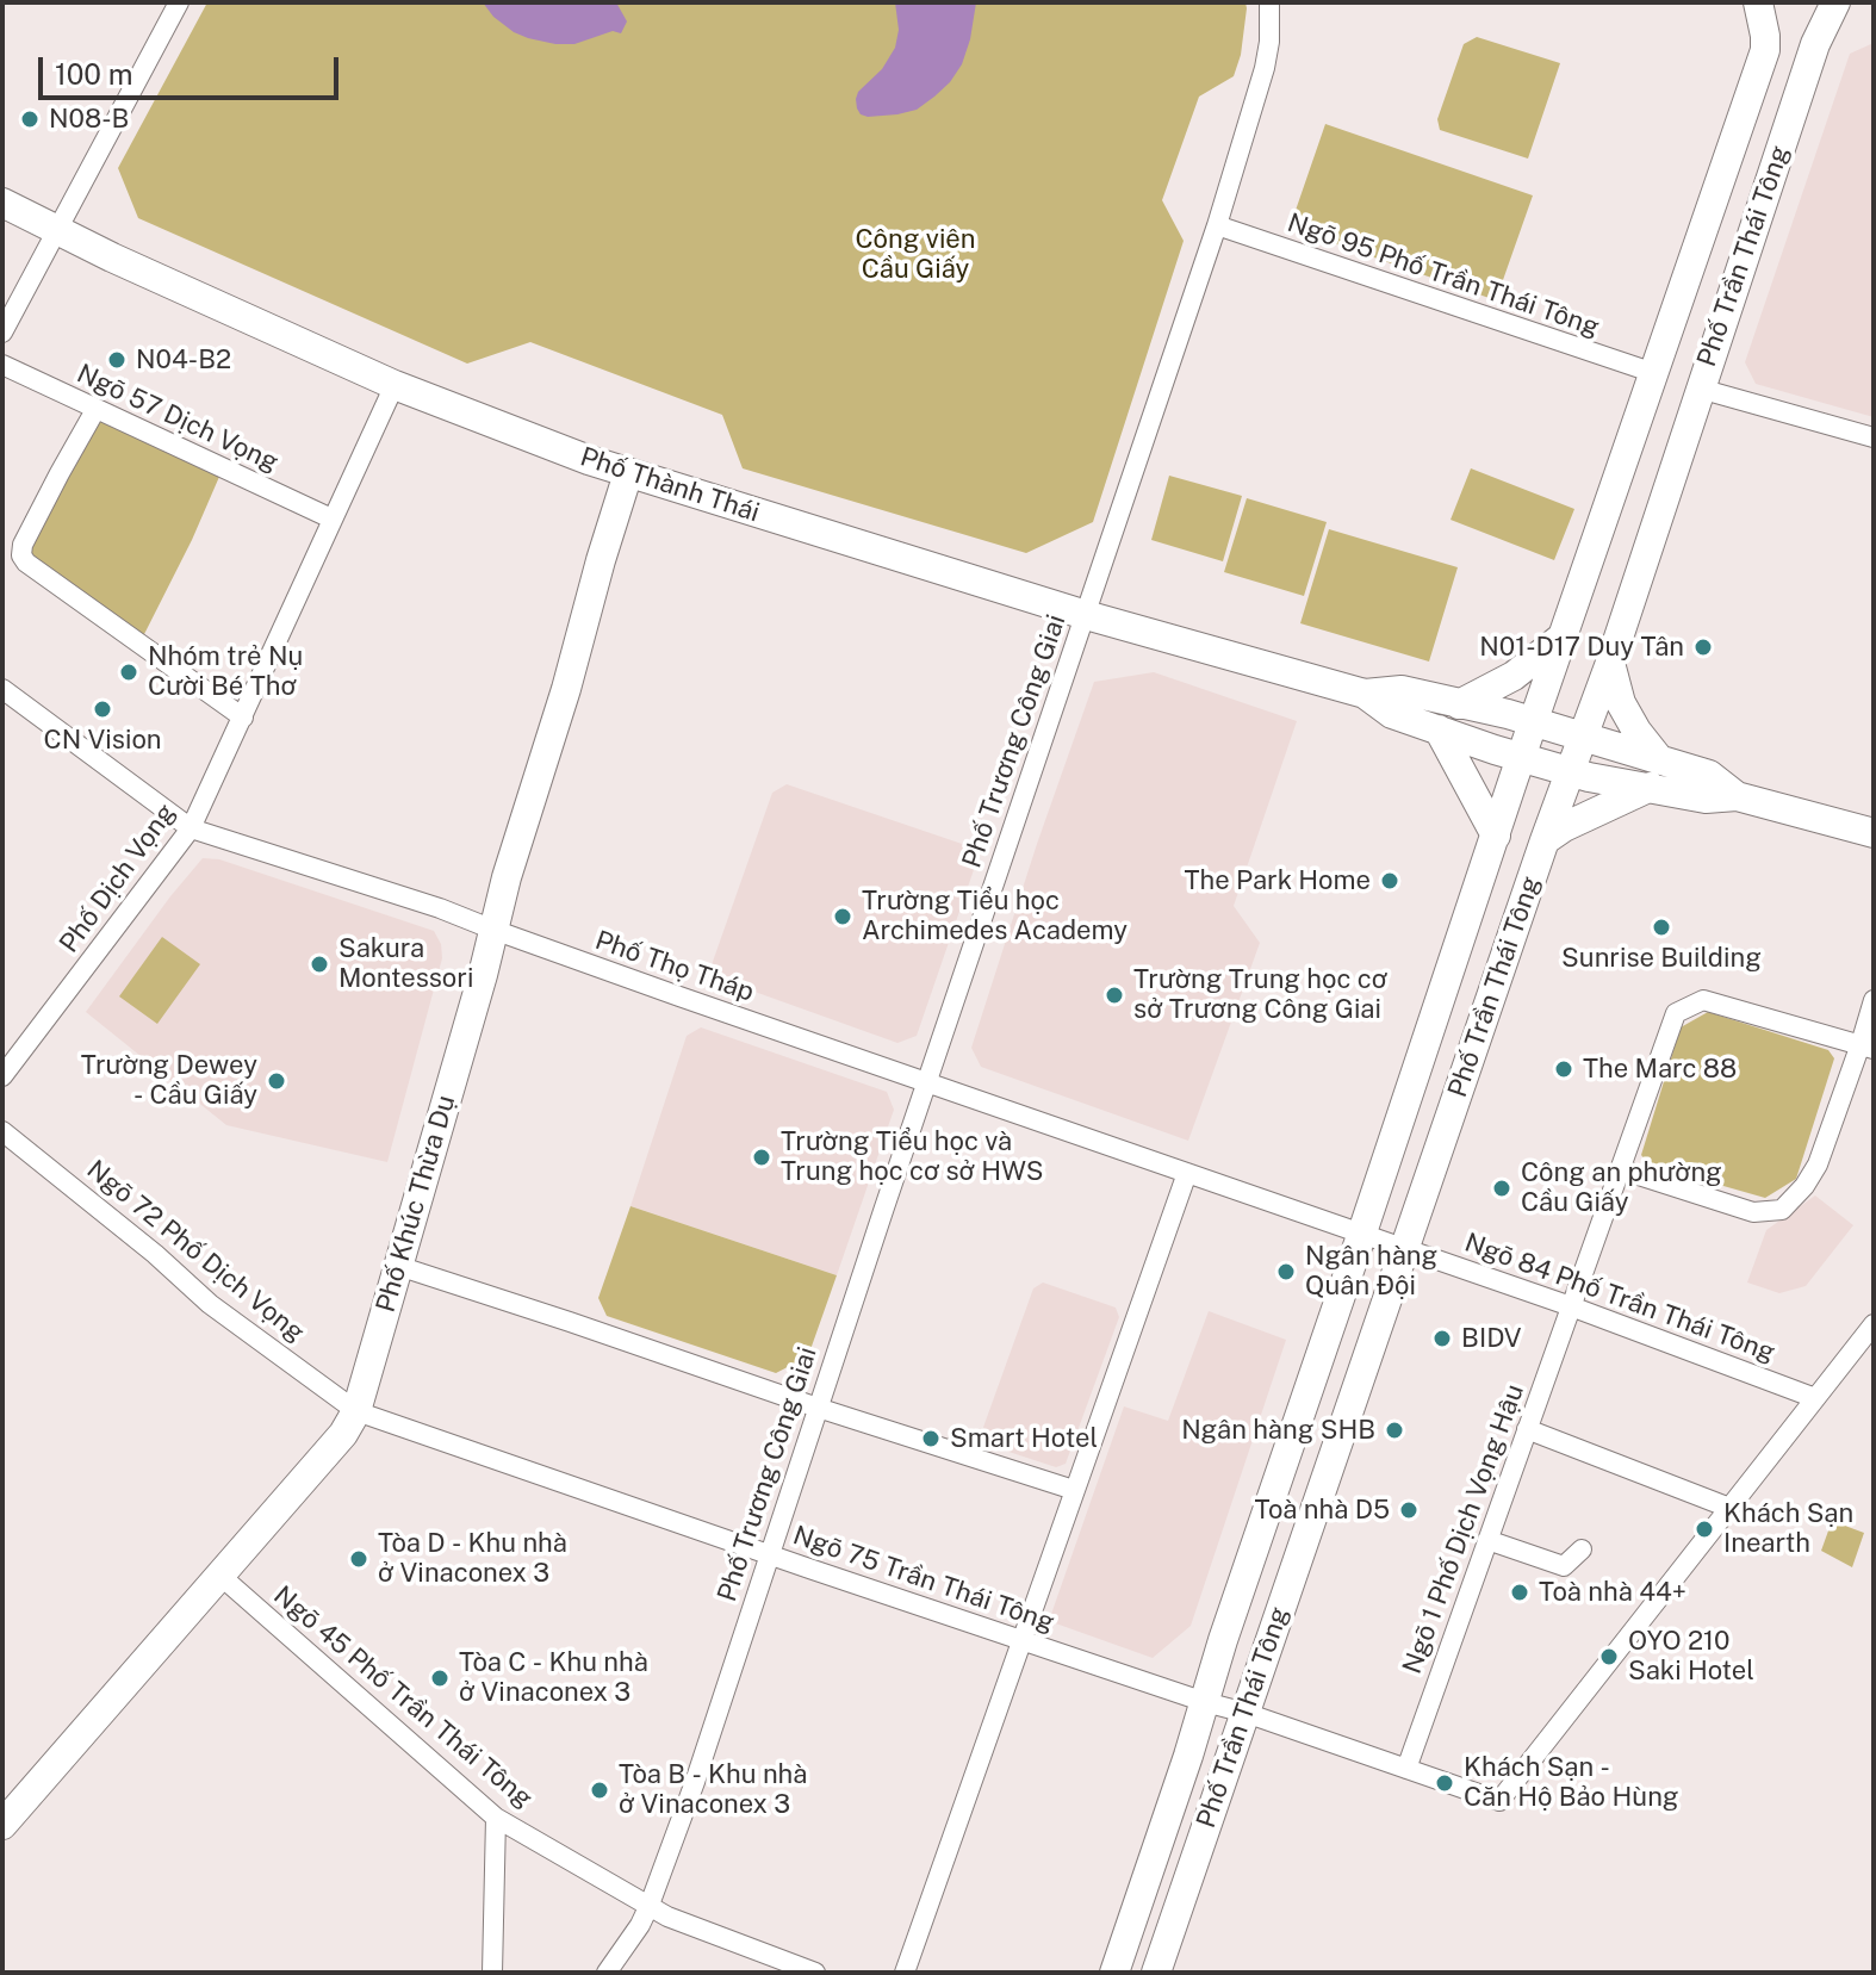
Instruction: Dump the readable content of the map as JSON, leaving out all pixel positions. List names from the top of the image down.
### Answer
{
  "streets": {
    "main road": ["Phố Trần Thái Tông", "Phố Thành Thái", "Phố Khúc Thừa Dụ"],
    "street": [
      "Ngõ 95 Phố Trần Thái Tông",
      "Ngõ 57 Dịch Vọng",
      "Phố Trương Công Giai",
      "Phố Dịch Vọng",
      "Phố Thọ Tháp",
      "Ngõ 72 Phố Dịch Vọng",
      "Ngõ 84 Phố Trần Thái Tông",
      "Ngõ 1 Phố Dịch Vọng Hậu",
      "Ngõ 75 Trần Thái Tông",
      "Ngõ 45 Phố Trần Thái Tông"
    ]
  },
  "crossings": [
    ["Phố Trần Thái Tông", "Ngõ 95 Phố Trần Thái Tông"],
    ["Phố Trần Thái Tông", "Phố Thành Thái"],
    ["Phố Trần Thái Tông", "Phố Thọ Tháp"],
    ["Phố Trần Thái Tông", "Ngõ 84 Phố Trần Thái Tông"],
    ["Phố Trần Thái Tông", "Ngõ 75 Trần Thái Tông"],
    ["Ngõ 95 Phố Trần Thái Tông", "Phố Trương Công Giai"],
    ["Ngõ 57 Dịch Vọng", "Phố Dịch Vọng"],
    ["Phố Thành Thái", "Phố Trương Công Giai"],
    ["Phố Thành Thái", "Phố Dịch Vọng"],
    ["Phố Thành Thái", "Phố Khúc Thừa Dụ"],
    ["Phố Trương Công Giai", "Phố Thọ Tháp"],
    ["Phố Trương Công Giai", "Ngõ 75 Trần Thái Tông"],
    ["Phố Trương Công Giai", "Ngõ 45 Phố Trần Thái Tông"],
    ["Phố Dịch Vọng", "Phố Thọ Tháp"],
    ["Phố Thọ Tháp", "Phố Khúc Thừa Dụ"],
    ["Phố Thọ Tháp", "Ngõ 84 Phố Trần Thái Tông"],
    ["Phố Khúc Thừa Dụ", "Ngõ 72 Phố Dịch Vọng"],
    ["Phố Khúc Thừa Dụ", "Ngõ 75 Trần Thái Tông"],
    ["Phố Khúc Thừa Dụ", "Ngõ 45 Phố Trần Thái Tông"],
    ["Ngõ 72 Phố Dịch Vọng", "Ngõ 75 Trần Thái Tông"],
    ["Ngõ 84 Phố Trần Thái Tông", "Ngõ 1 Phố Dịch Vọng Hậu"],
    ["Ngõ 1 Phố Dịch Vọng Hậu", "Ngõ 75 Trần Thái Tông"]
  ],
  "parks": ["Công viên Cầu Giấy"],
  "places": [
    "N08-B",
    "N04-B2",
    "N01-D17 Duy Tân",
    "Nhóm trẻ Nụ Cười Bé Thơ",
    "CN Vision",
    "The Park Home",
    "Trường Tiểu học Archimedes Academy",
    "Sunrise Building",
    "Sakura Montessori",
    "Trường Trung học cơ sở Trương Công Giai",
    "The Marc 88",
    "Trường Dewey - Cầu Giấy",
    "Trường Tiểu học và Trung học cơ sở HWS",
    "Công an phường Cầu Giấy",
    "Ngân hàng Quân Đội",
    "BIDV",
    "Ngân hàng SHB",
    "Smart Hotel",
    "Toà nhà D5",
    "Khách Sạn Inearth",
    "Tòa D - Khu nhà ở Vinaconex 3",
    "Toà nhà 44+",
    "OYO 210 Saki Hotel",
    "Tòa C - Khu nhà ở Vinaconex 3",
    "Khách Sạn - Căn Hộ Bảo Hùng",
    "Tòa B - Khu nhà ở Vinaconex 3"
  ],
  "scale_bar": "100 m"
}
